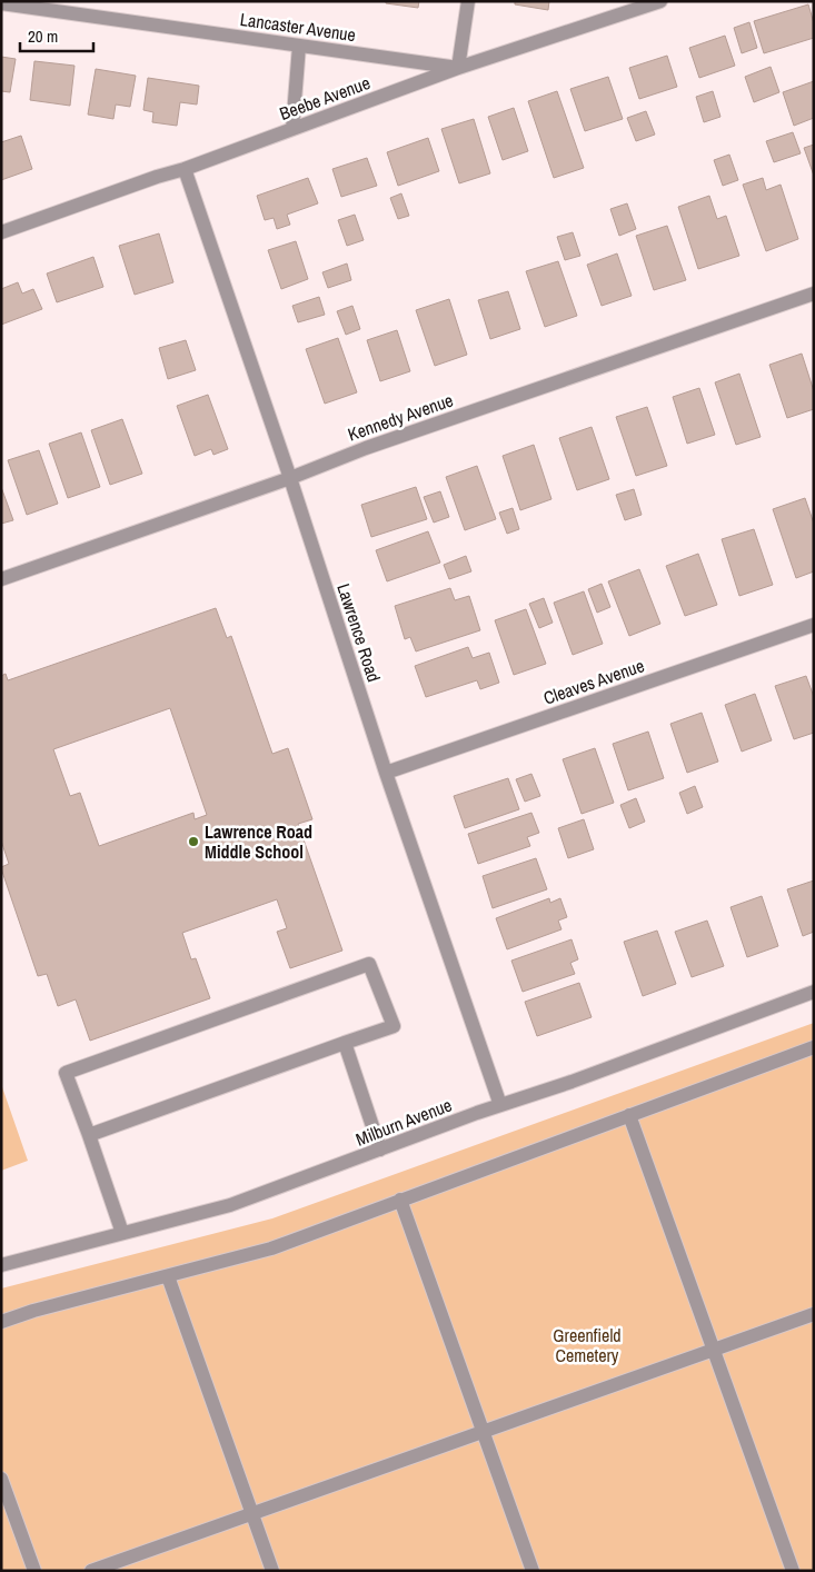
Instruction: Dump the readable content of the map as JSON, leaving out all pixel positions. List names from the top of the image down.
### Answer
{
  "streets": {
    "street": [
      "Lancaster Avenue",
      "Beebe Avenue",
      "Kennedy Avenue",
      "Lawrence Road",
      "Cleaves Avenue",
      "Milburn Avenue"
    ]
  },
  "crossings": [
    ["Lancaster Avenue", "Beebe Avenue"],
    ["Beebe Avenue", "Lawrence Road"],
    ["Kennedy Avenue", "Lawrence Road"],
    ["Lawrence Road", "Cleaves Avenue"],
    ["Lawrence Road", "Milburn Avenue"]
  ],
  "parks": ["Greenfield Cemetery"],
  "places": ["Lawrence Road Middle School"],
  "scale_bar": "20 m"
}
